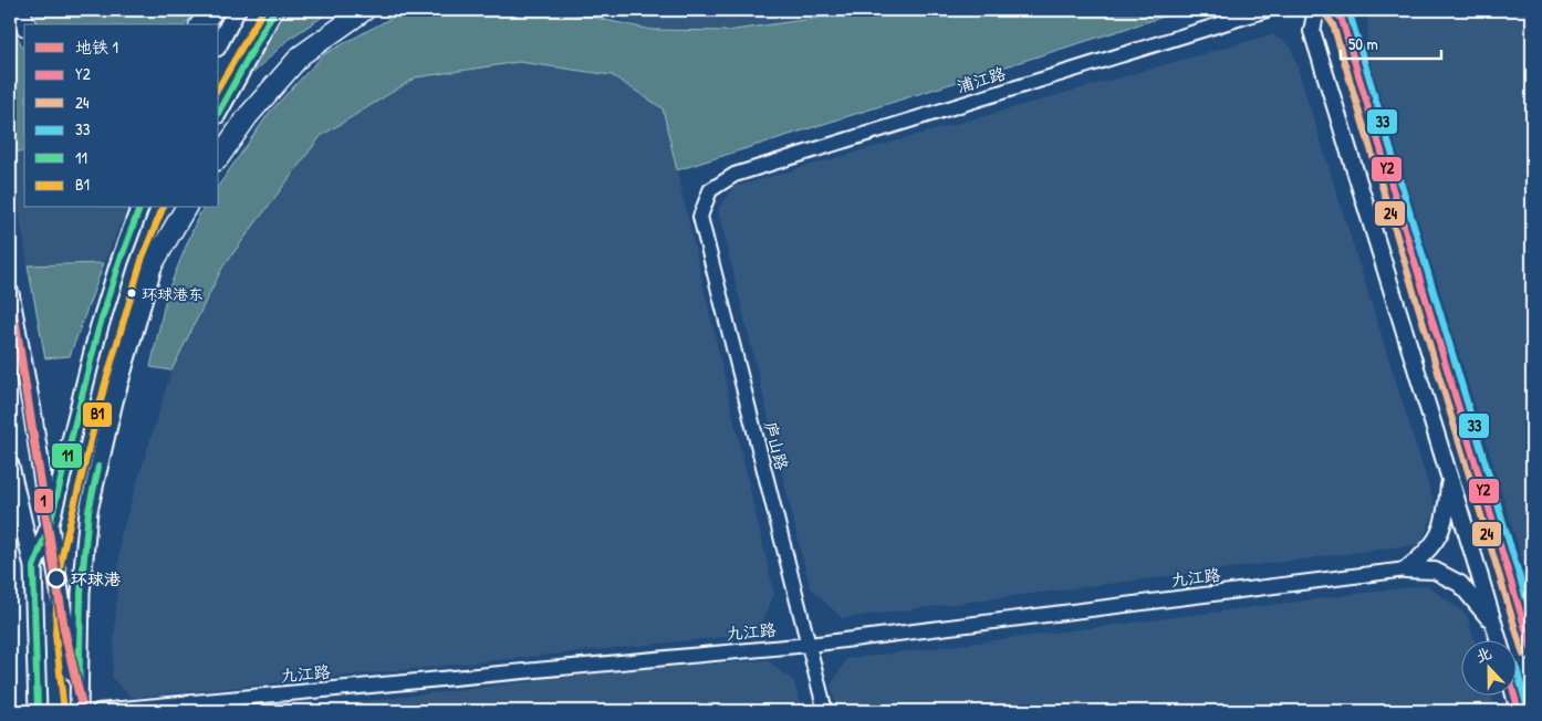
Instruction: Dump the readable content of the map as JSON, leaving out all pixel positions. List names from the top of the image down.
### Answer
{
  "streets": {
    "street": ["浦江路", "庐山路", "九江路"]
  },
  "crossings": [
    ["浦江路", "庐山路"],
    ["庐山路", "九江路"]
  ],
  "places": ["环球港东", "环球港"],
  "lines": [
    "transit line Y2",
    "transit line 33",
    "transit line 11",
    "transit line B1",
    "transit line 24",
    "metro line 1"
  ],
  "legend": [
    "地铁 1",
    "Y2",
    "24",
    "33",
    "11",
    "B1"
  ],
  "scale_bar": "50 m",
  "north": "top"
}
